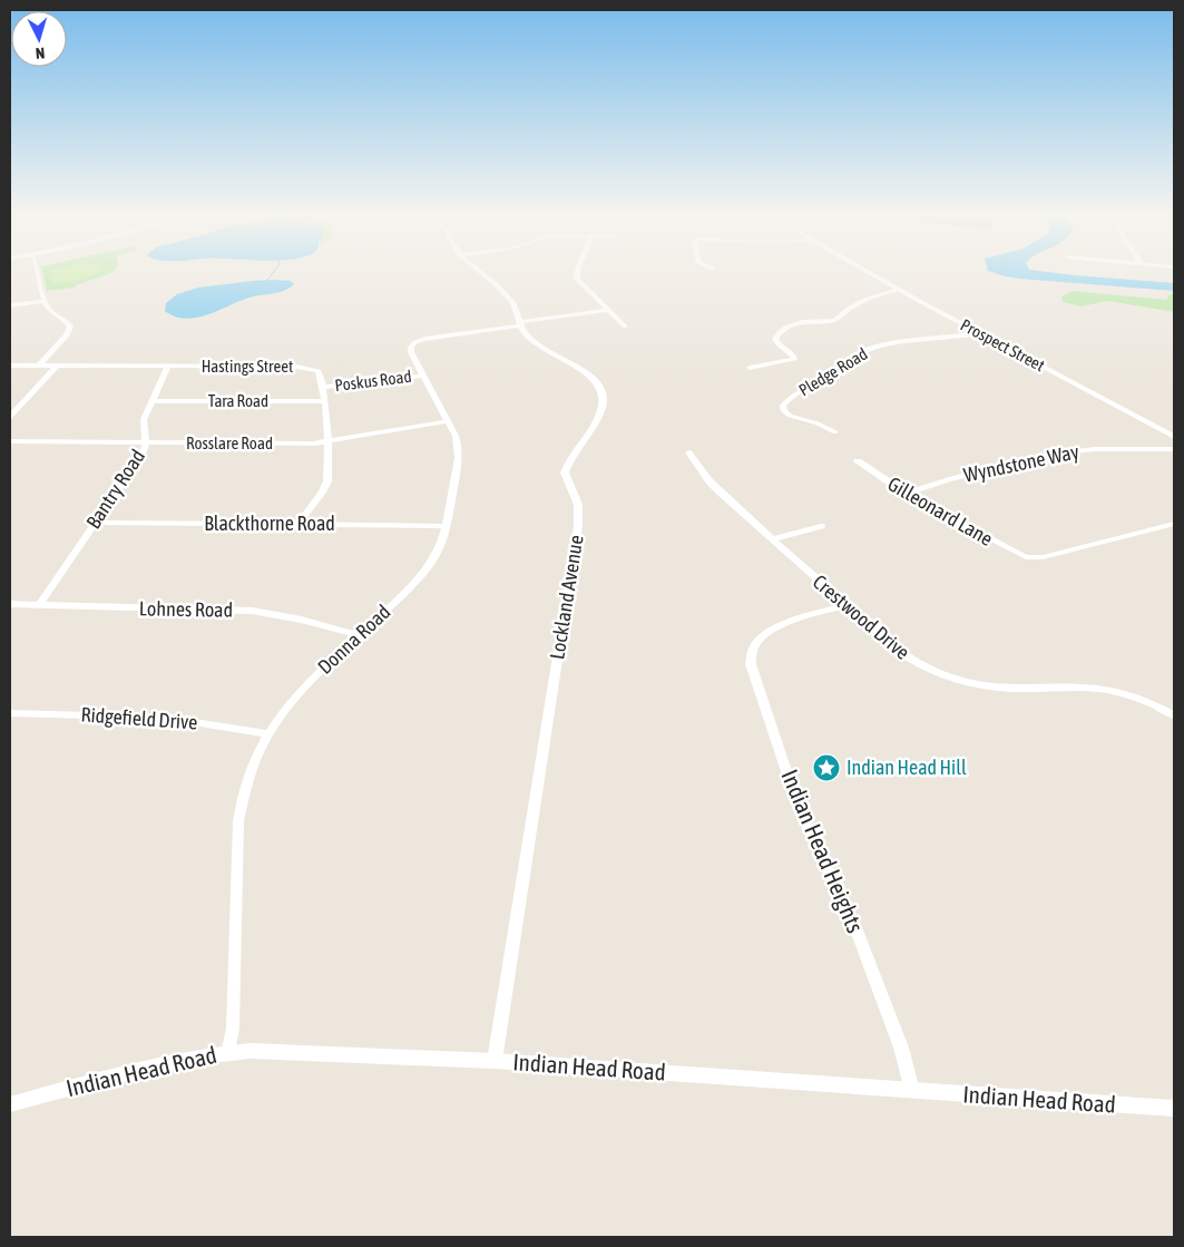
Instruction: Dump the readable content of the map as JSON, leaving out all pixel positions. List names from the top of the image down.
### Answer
{
  "streets": {
    "street": [
      "Prospect Street",
      "Hastings Street",
      "Pledge Road",
      "Poskus Road",
      "Tara Road",
      "Rosslare Road",
      "Wyndstone Way",
      "Bantry Road",
      "Gilleonard Lane",
      "Blackthorne Road",
      "Lockland Avenue",
      "Lohnes Road",
      "Crestwood Drive",
      "Donna Road",
      "Ridgefield Drive",
      "Indian Head Heights",
      "Indian Head Road"
    ]
  },
  "crossings": [
    ["Prospect Street", "Pledge Road"],
    ["Hastings Street", "Poskus Road"],
    ["Hastings Street", "Bantry Road"],
    ["Poskus Road", "Donna Road"],
    ["Tara Road", "Bantry Road"],
    ["Rosslare Road", "Bantry Road"],
    ["Rosslare Road", "Donna Road"],
    ["Wyndstone Way", "Gilleonard Lane"],
    ["Bantry Road", "Blackthorne Road"],
    ["Bantry Road", "Lohnes Road"],
    ["Blackthorne Road", "Donna Road"],
    ["Lockland Avenue", "Donna Road"],
    ["Lockland Avenue", "Indian Head Road"],
    ["Lohnes Road", "Donna Road"],
    ["Crestwood Drive", "Indian Head Heights"],
    ["Donna Road", "Ridgefield Drive"],
    ["Donna Road", "Indian Head Road"],
    ["Indian Head Heights", "Indian Head Road"]
  ],
  "places": {
    "place": ["Indian Head Hill"]
  },
  "north": "bottom"
}
